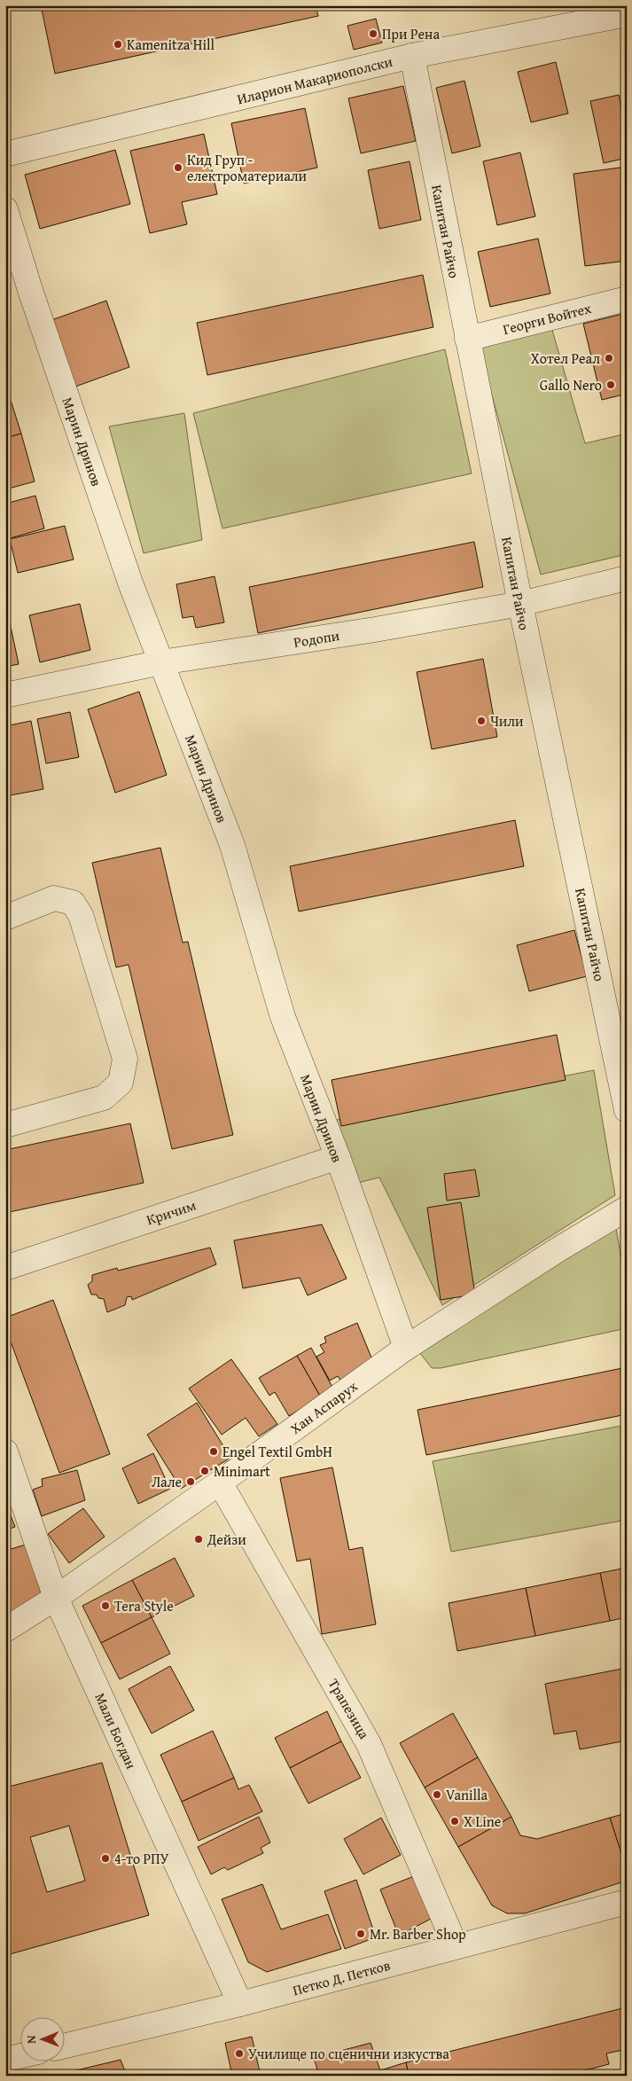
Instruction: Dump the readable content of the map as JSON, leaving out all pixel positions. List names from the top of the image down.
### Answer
{
  "streets": {
    "street": [
      "Иларион Макариополски",
      "Капитан Райчо",
      "Георги Войтех",
      "Марин Дринов",
      "Родопи",
      "Кричим",
      "Хан Аспарух",
      "Трапезица",
      "Мали Богдан",
      "Петко Д. Петков"
    ]
  },
  "crossings": [
    ["Иларион Макариополски", "Капитан Райчо"],
    ["Капитан Райчо", "Георги Войтех"],
    ["Капитан Райчо", "Родопи"],
    ["Марин Дринов", "Родопи"],
    ["Марин Дринов", "Кричим"],
    ["Марин Дринов", "Хан Аспарух"],
    ["Хан Аспарух", "Трапезица"],
    ["Хан Аспарух", "Мали Богдан"],
    ["Трапезица", "Петко Д. Петков"],
    ["Мали Богдан", "Петко Д. Петков"]
  ],
  "places": [
    "При Рена",
    "Kamenitza Hill",
    "Кид Груп - електроматериали",
    "Хотел Реал",
    "Gallo Nero",
    "Чили",
    "Engel Textil GmbH",
    "Minimart",
    "Лале",
    "Дейзи",
    "Tera Style",
    "Vanilla",
    "X Line",
    "4-то РПУ",
    "Mr. Barber Shop",
    "Училище по сценични изкуства"
  ],
  "north": "left"
}
